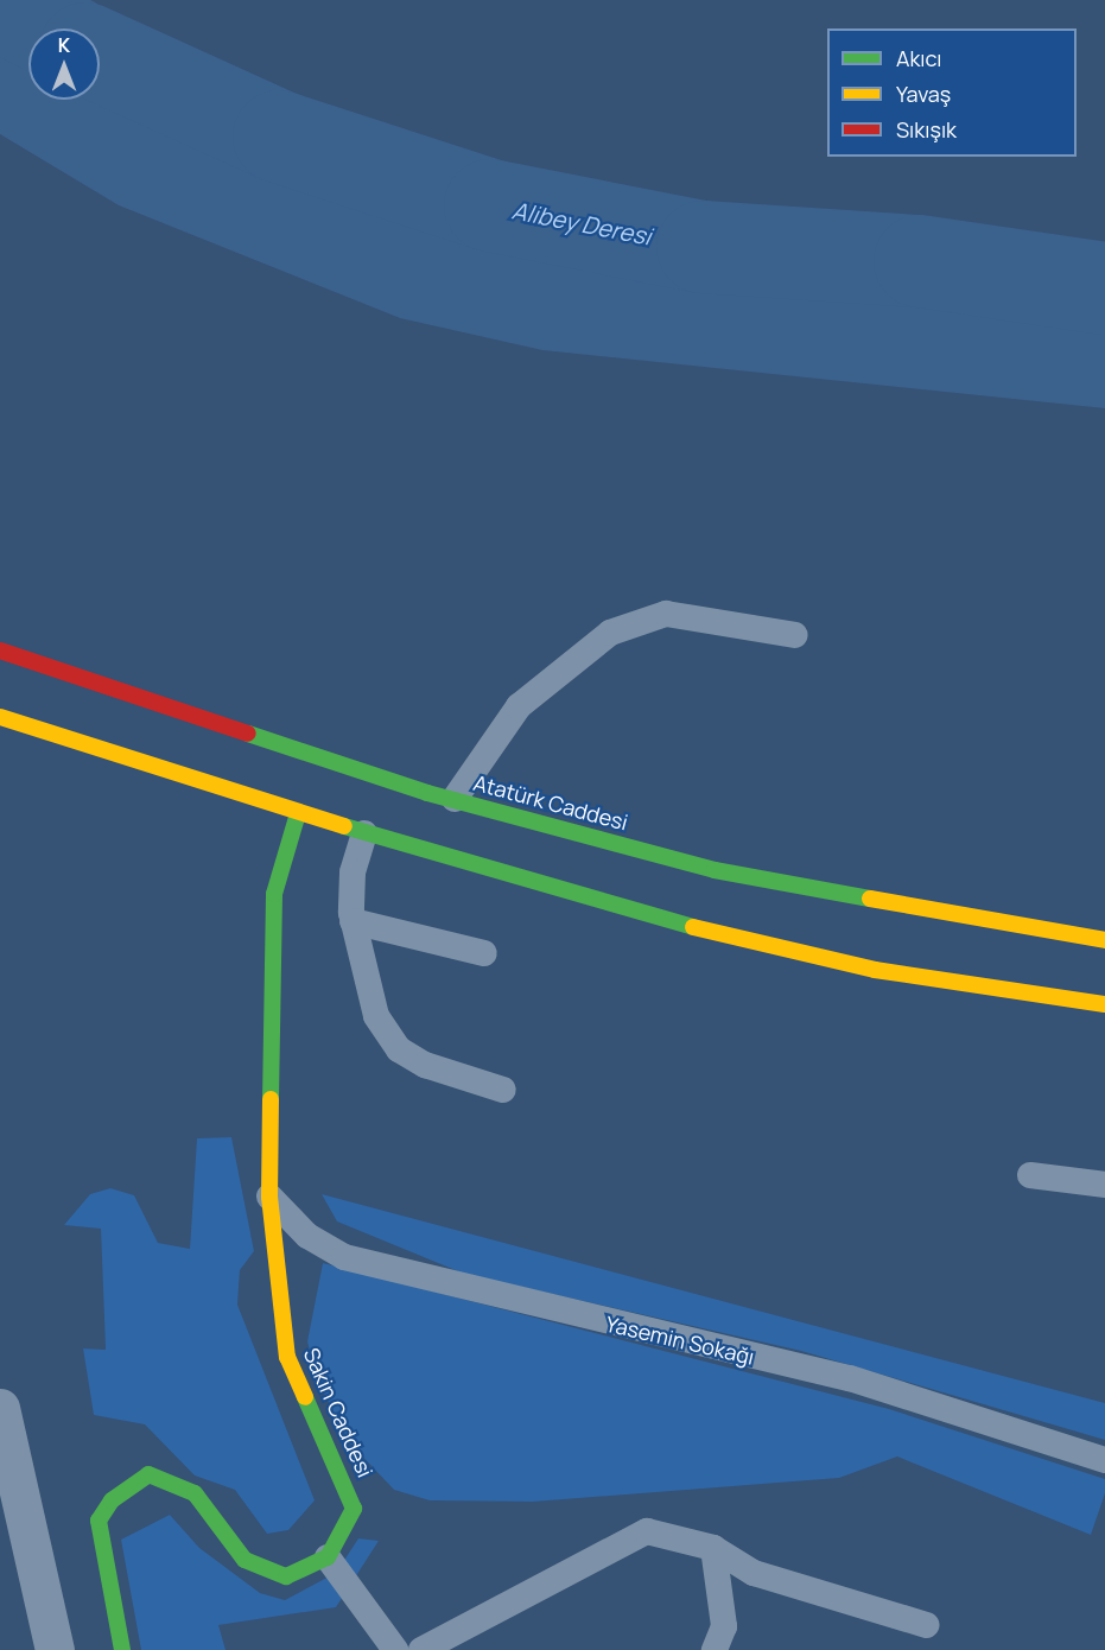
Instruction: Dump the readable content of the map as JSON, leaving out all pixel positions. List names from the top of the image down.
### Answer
{
  "streets": {
    "main road": ["Atatürk Caddesi", "Sakin Caddesi"],
    "lane": ["Yasemin Sokağı"]
  },
  "crossings": [
    ["Atatürk Caddesi", "Sakin Caddesi"],
    ["Yasemin Sokağı", "Sakin Caddesi"]
  ],
  "water": ["Alibey Deresi"],
  "legend": ["Akıcı", "Yavaş", "Sıkışık"],
  "north": "top"
}
